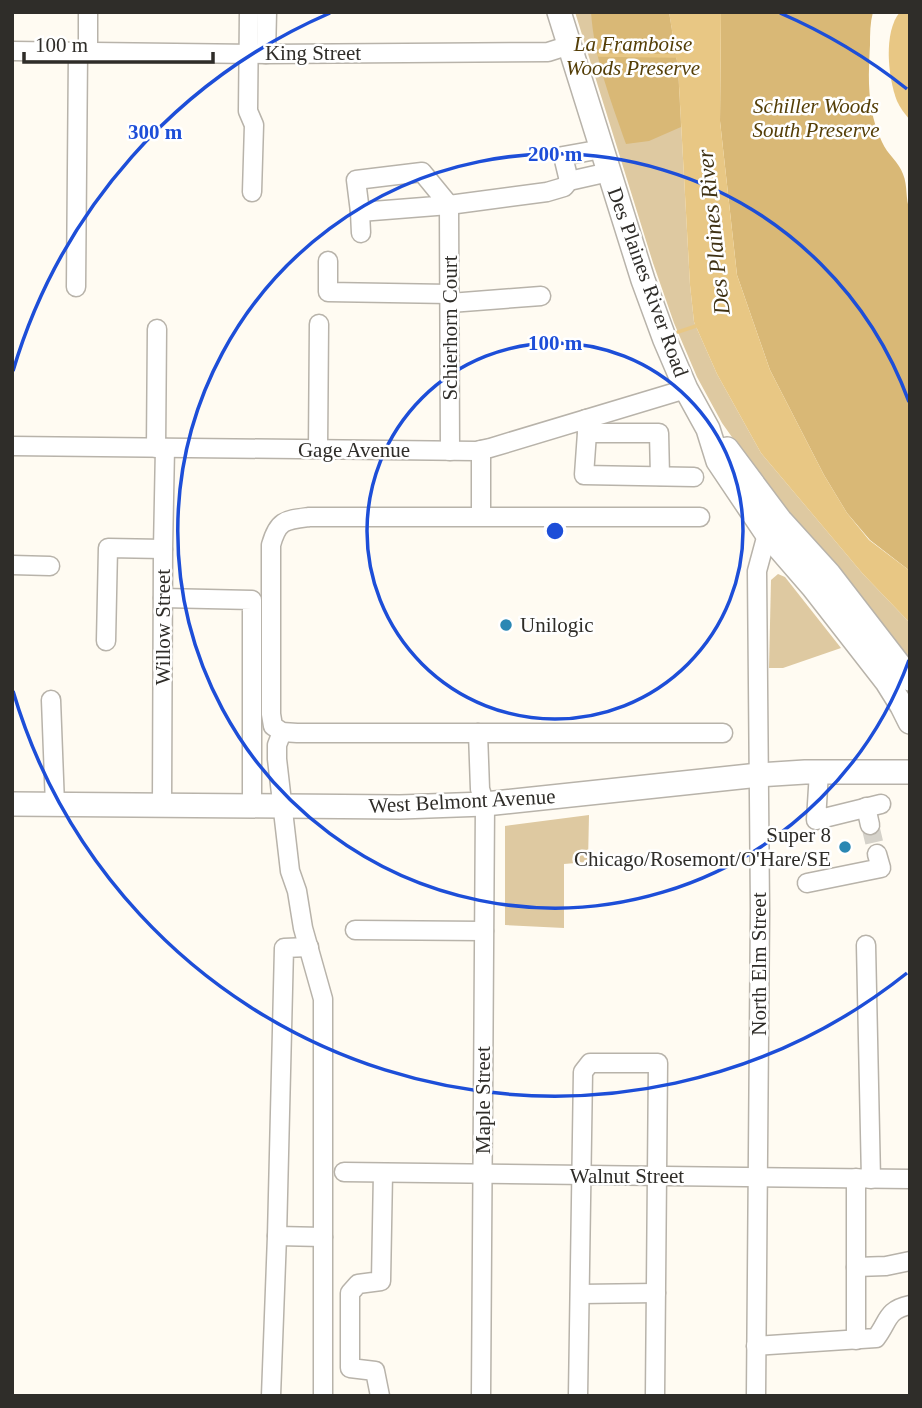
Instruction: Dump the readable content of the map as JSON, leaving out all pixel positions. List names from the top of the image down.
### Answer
{
  "streets": {
    "main road": ["Des Plaines River Road", "West Belmont Avenue"],
    "street": [
      "King Street",
      "Schierhorn Court",
      "Gage Avenue",
      "Willow Street",
      "North Elm Street",
      "Maple Street",
      "Walnut Street"
    ]
  },
  "crossings": [
    ["King Street", "Des Plaines River Road"],
    ["Des Plaines River Road", "Gage Avenue"],
    ["Des Plaines River Road", "North Elm Street"],
    ["Schierhorn Court", "Gage Avenue"],
    ["Gage Avenue", "Willow Street"],
    ["Willow Street", "West Belmont Avenue"],
    ["West Belmont Avenue", "North Elm Street"],
    ["West Belmont Avenue", "Maple Street"],
    ["North Elm Street", "Walnut Street"],
    ["Maple Street", "Walnut Street"]
  ],
  "water": ["Des Plaines River"],
  "parks": ["La Framboise Woods Preserve", "Schiller Woods South Preserve"],
  "places": ["Unilogic", "Super 8 Chicago/Rosemont/O'Hare/SE"],
  "scale_bar": "100 m",
  "rings": ["300 m", "200 m", "100 m"]
}
